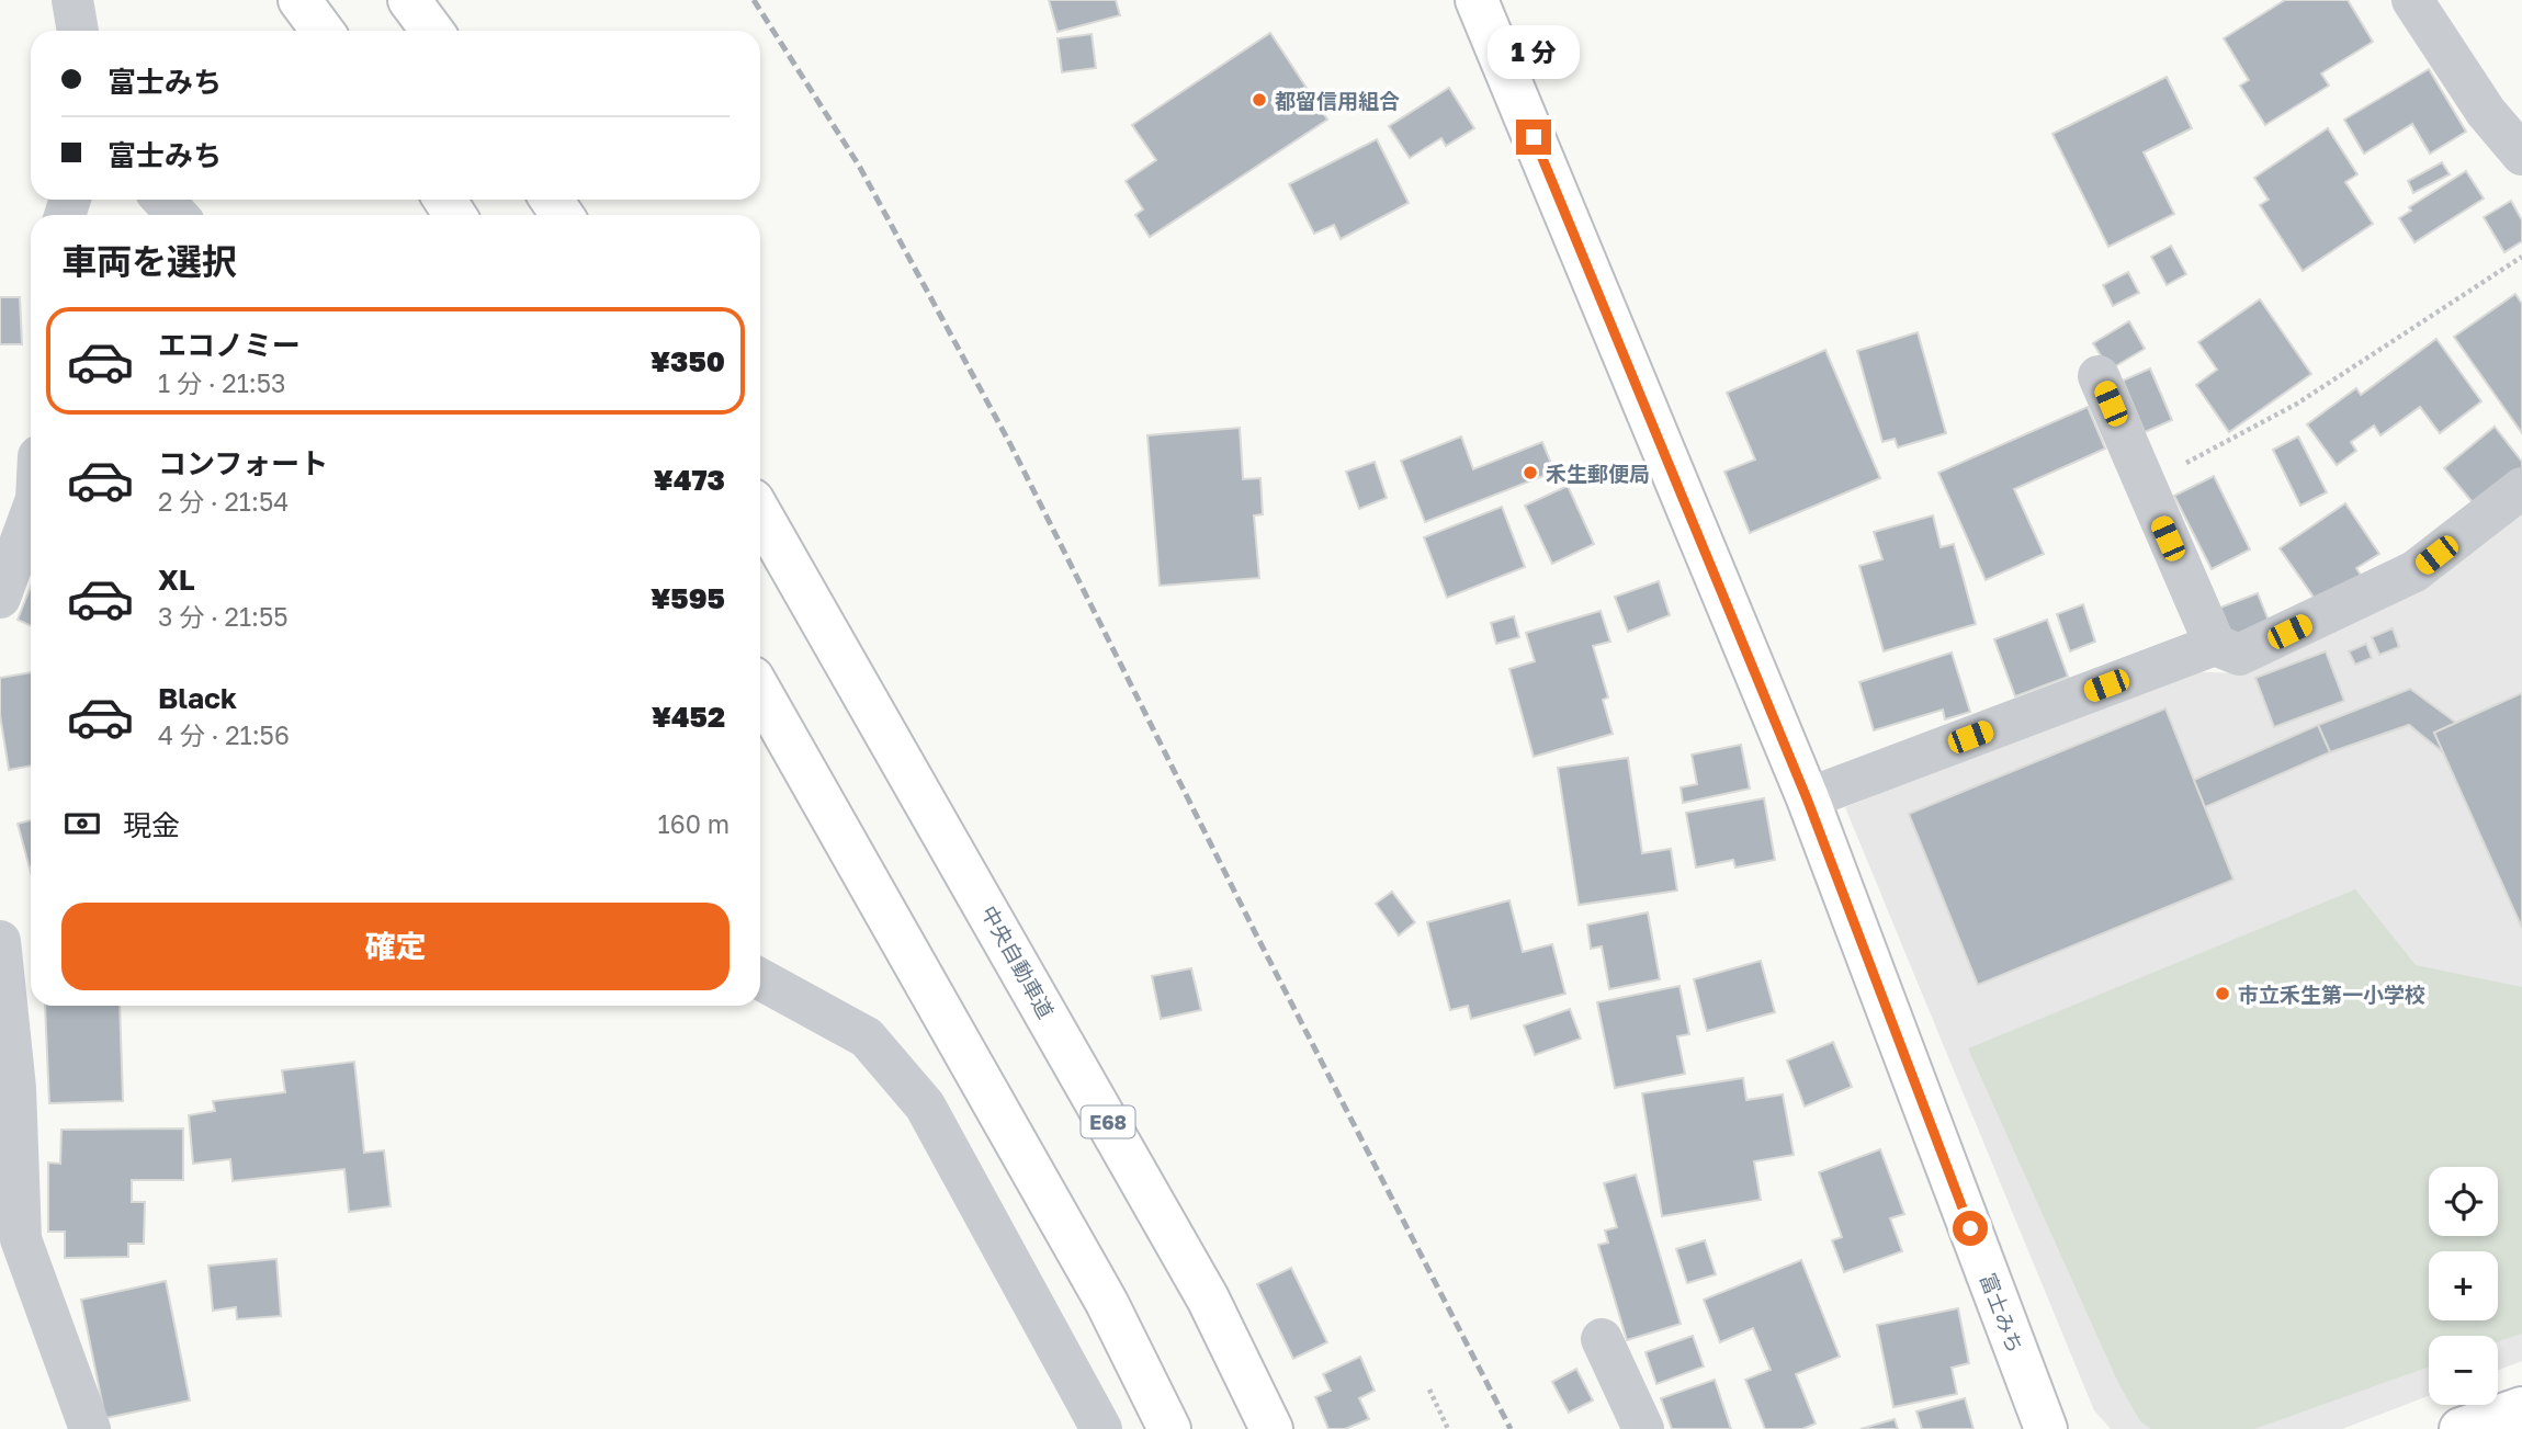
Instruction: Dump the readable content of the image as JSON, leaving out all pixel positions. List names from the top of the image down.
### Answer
{
  "streets": {
    "main road": ["中央自動車道", "E68", "富士みち"]
  },
  "places": ["都留信用組合", "禾生郵便局", "市立禾生第一小学校"],
  "page": {
    "bubble": "1 分",
    "banner": ["富士みち", "富士みち"],
    "heading": "車両を選択",
    "list": [
      {
        "name": "エコノミー",
        "note": "1 分 · 21:53",
        "value": "¥350"
      },
      {
        "name": "コンフォート",
        "note": "2 分 · 21:54",
        "value": "¥473"
      },
      {
        "name": "XL",
        "note": "3 分 · 21:55",
        "value": "¥595"
      },
      {
        "name": "Black",
        "note": "4 分 · 21:56",
        "value": "¥452"
      }
    ],
    "pay": ["現金", "160 m"],
    "buttons": "確定",
    "map_buttons": ["+", "−"]
  }
}
